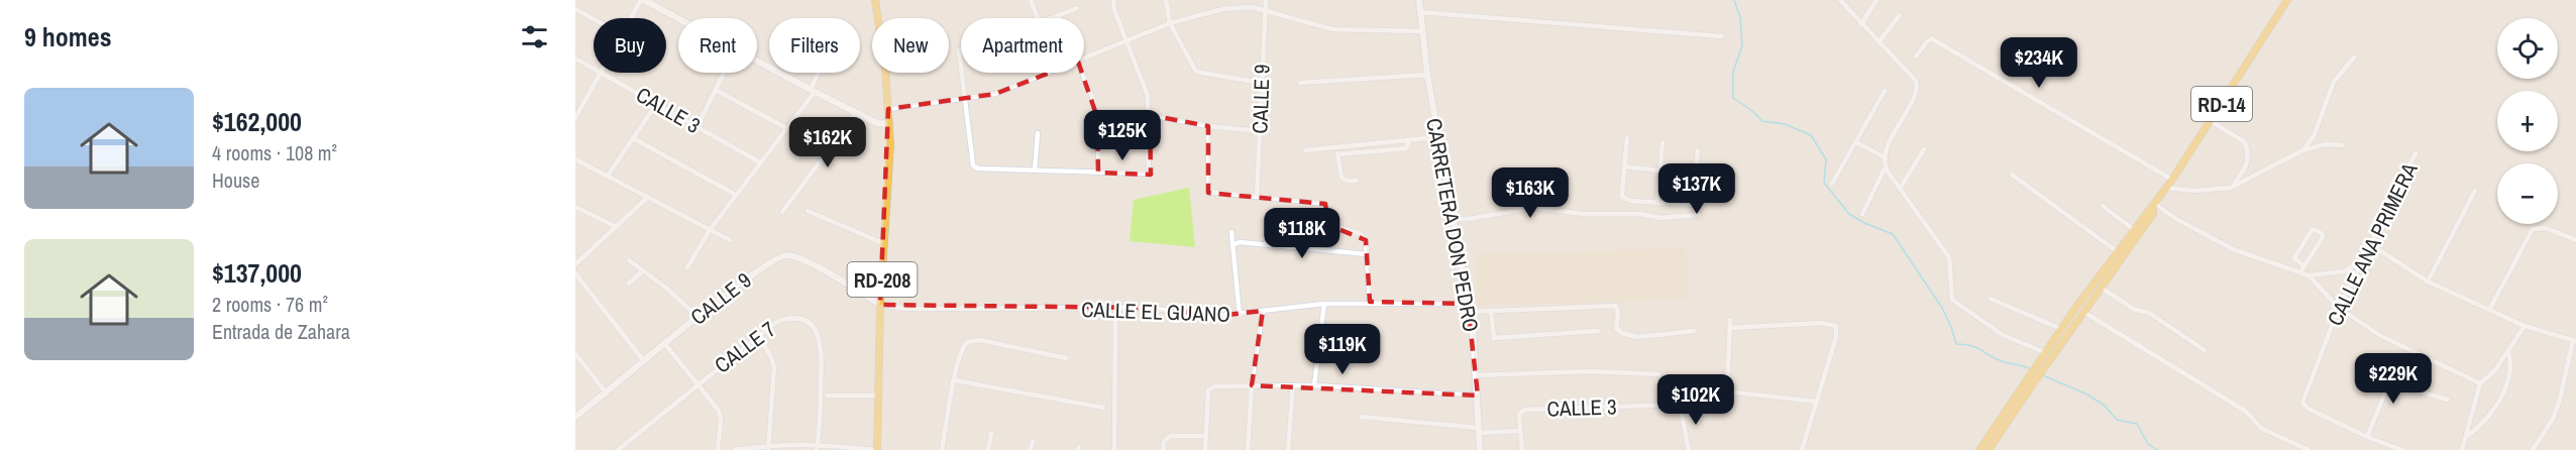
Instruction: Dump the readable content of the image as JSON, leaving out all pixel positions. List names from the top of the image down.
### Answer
{
  "streets": {
    "main road": ["RD-14", "RD-208"],
    "street": [
      "CALLE 9",
      "CALLE 3",
      "CARRETERA DON PEDRO",
      "CALLE ANA PRIMERA",
      "CALLE EL GUANO",
      "CALLE 7"
    ]
  },
  "crossings": [
    ["CALLE 9", "RD-208"],
    ["CALLE 9", "CALLE EL GUANO"],
    ["CARRETERA DON PEDRO", "CALLE EL GUANO"],
    ["RD-208", "CALLE EL GUANO"]
  ],
  "page": {
    "heading": "9 homes",
    "map_buttons": ["+", "−"],
    "chip": [
      "Buy",
      "Rent",
      "Filters",
      "New",
      "Apartment"
    ],
    "price": [
      "$234K",
      "$125K",
      "$162K",
      "$137K",
      "$163K",
      "$118K",
      "$119K",
      "$229K",
      "$102K"
    ],
    "list": [
      {
        "name": "$162,000",
        "note": "4 rooms · 108 m² · House"
      },
      {
        "name": "$137,000",
        "note": "2 rooms · 76 m² · Entrada de Zahara"
      }
    ]
  }
}
